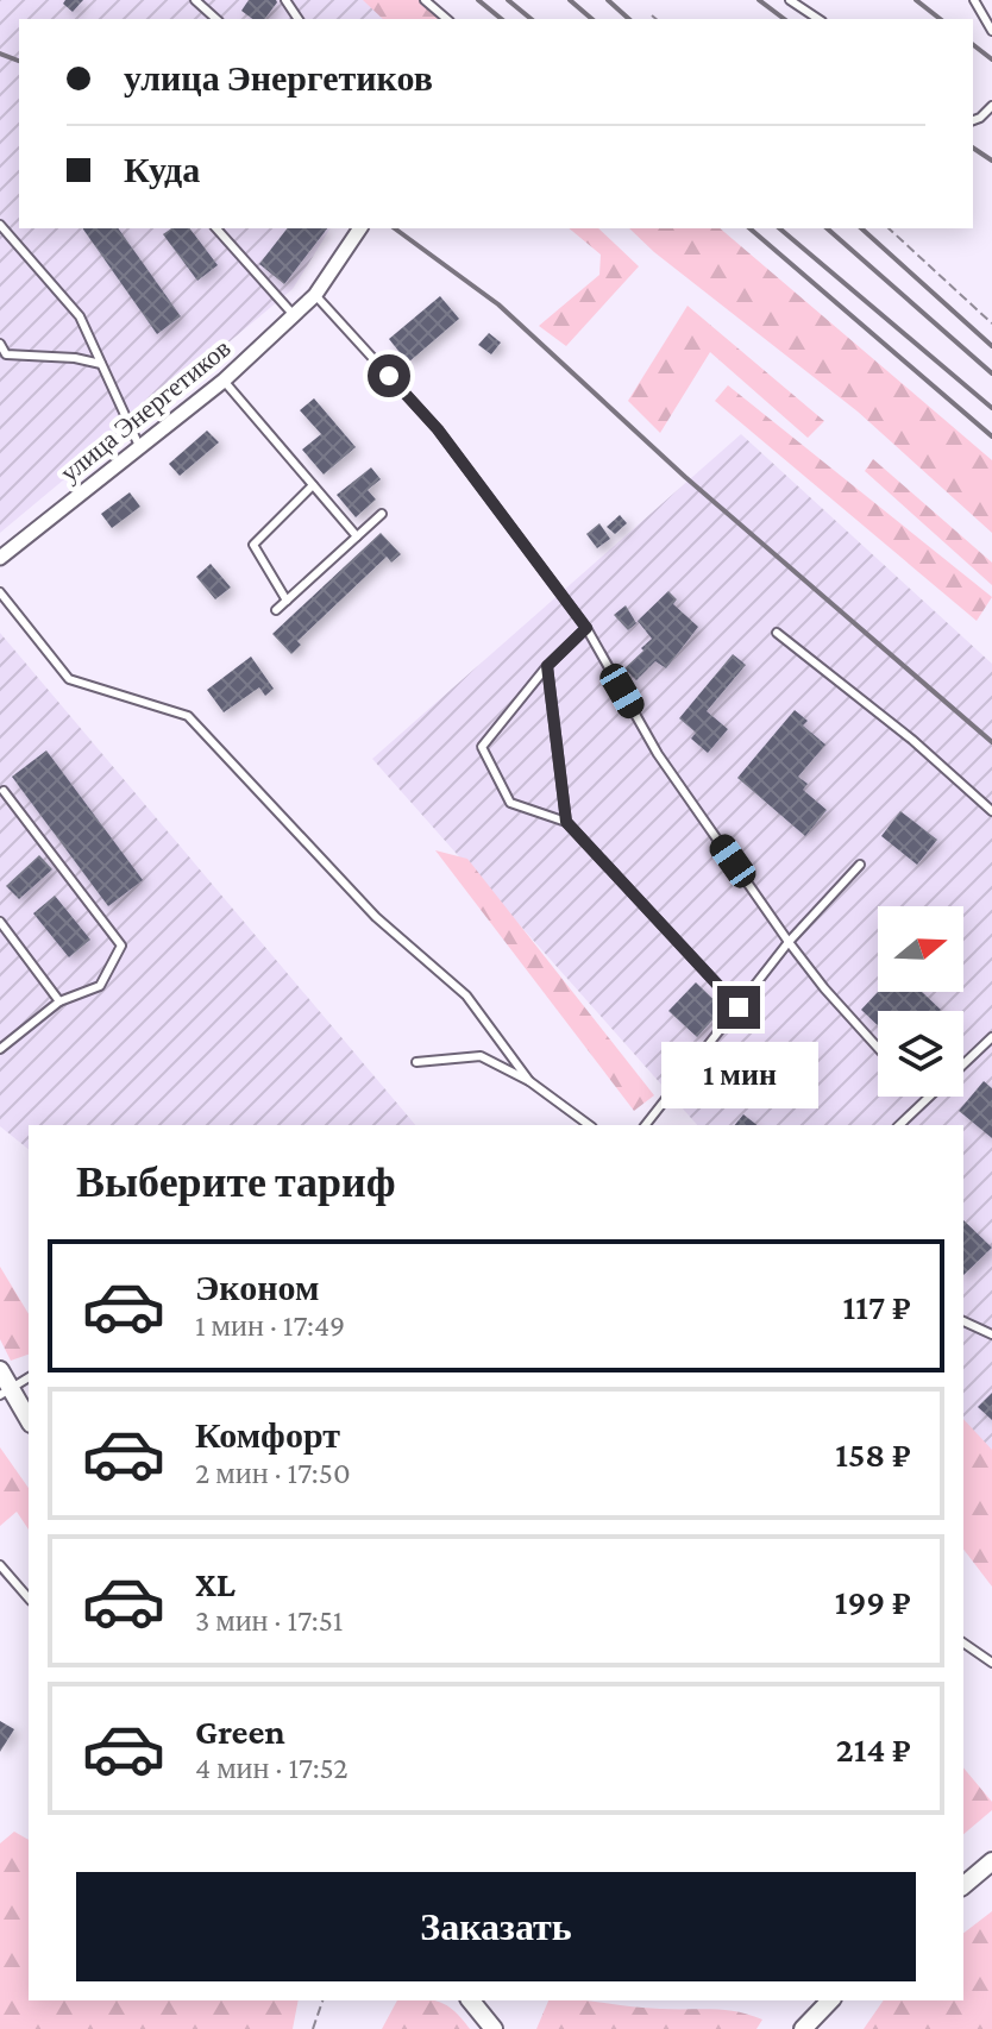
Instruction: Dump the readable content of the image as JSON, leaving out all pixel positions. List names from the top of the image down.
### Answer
{
  "streets": {
    "street": ["улица Энергетиков"]
  },
  "north": "right",
  "page": {
    "banner": ["улица Энергетиков", "Куда"],
    "bubble": "1 мин",
    "heading": "Выберите тариф",
    "list": [
      {
        "name": "Эконом",
        "note": "1 мин · 17:49",
        "value": "117 ₽"
      },
      {
        "name": "Комфорт",
        "note": "2 мин · 17:50",
        "value": "158 ₽"
      },
      {
        "name": "XL",
        "note": "3 мин · 17:51",
        "value": "199 ₽"
      },
      {
        "name": "Green",
        "note": "4 мин · 17:52",
        "value": "214 ₽"
      }
    ],
    "buttons": "Заказать"
  }
}
